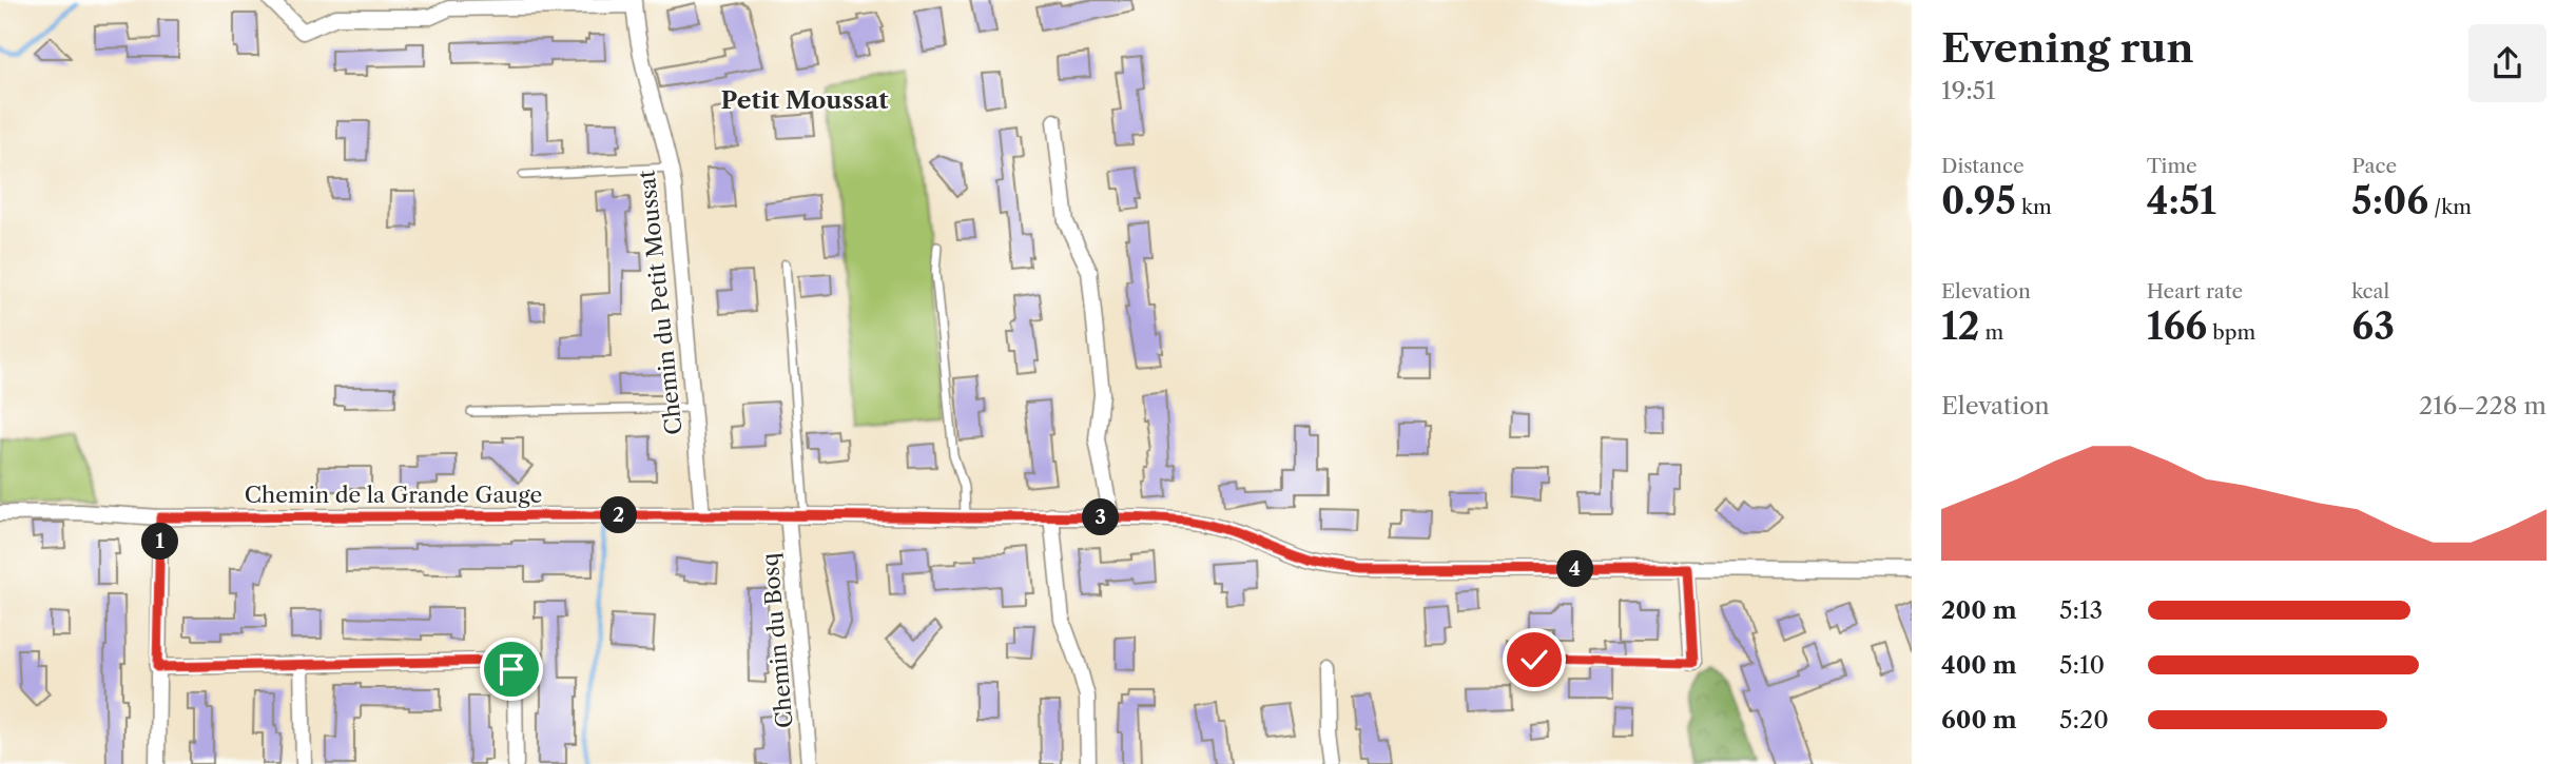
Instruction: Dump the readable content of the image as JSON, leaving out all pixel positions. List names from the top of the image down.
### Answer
{
  "streets": {
    "street": ["Chemin du Petit Moussat", "Chemin de la Grande Gauge", "Chemin du Bosq"]
  },
  "crossings": [
    ["Chemin du Petit Moussat", "Chemin de la Grande Gauge"],
    ["Chemin de la Grande Gauge", "Chemin du Bosq"]
  ],
  "districts": ["Petit Moussat"],
  "page": {
    "heading": ["Evening run", "19:51"],
    "stats": [
      ["Distance", "0.95 km"],
      ["Time", "4:51"],
      ["Pace", "5:06 /km"],
      ["Elevation", "12 m"],
      ["Heart rate", "166 bpm"],
      ["kcal", "63"]
    ],
    "chart": ["Elevation", "216–228 m"],
    "pins": [
      "2",
      "3",
      "1",
      "4"
    ],
    "list": [
      {
        "name": "200 m",
        "note": "5:13"
      },
      {
        "name": "400 m",
        "note": "5:10"
      },
      {
        "name": "600 m",
        "note": "5:20"
      }
    ]
  }
}
